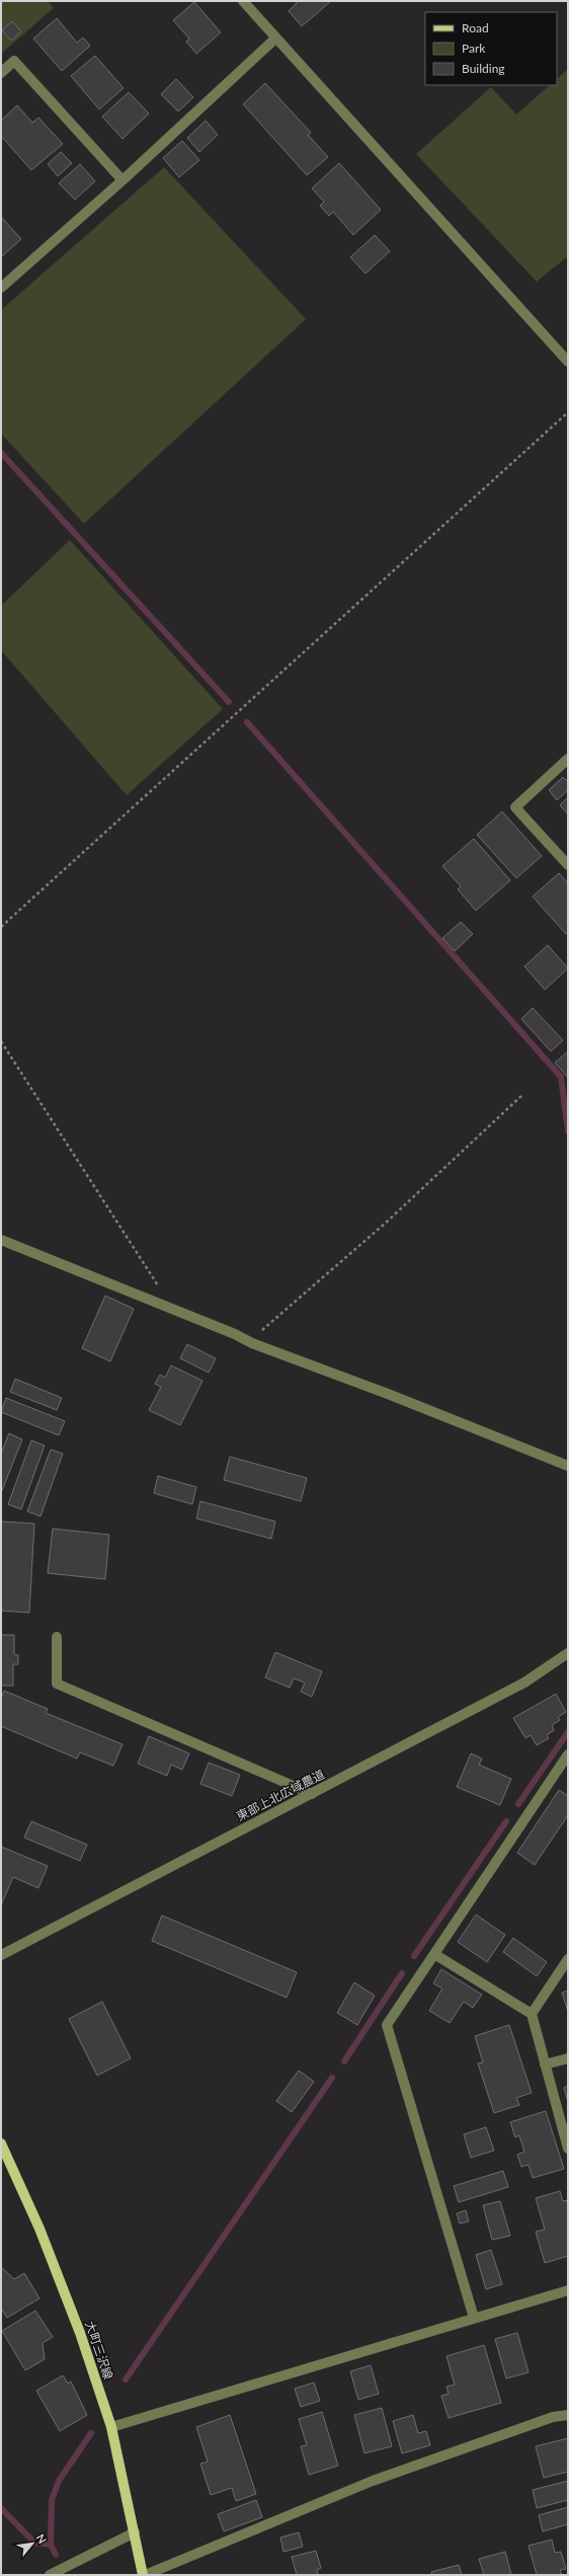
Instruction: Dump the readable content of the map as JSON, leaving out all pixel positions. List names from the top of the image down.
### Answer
{
  "streets": {
    "main road": ["大町三沢線"],
    "street": ["東部上北広域農道"]
  },
  "legend": ["Road", "Park", "Building"],
  "north": "top right"
}
